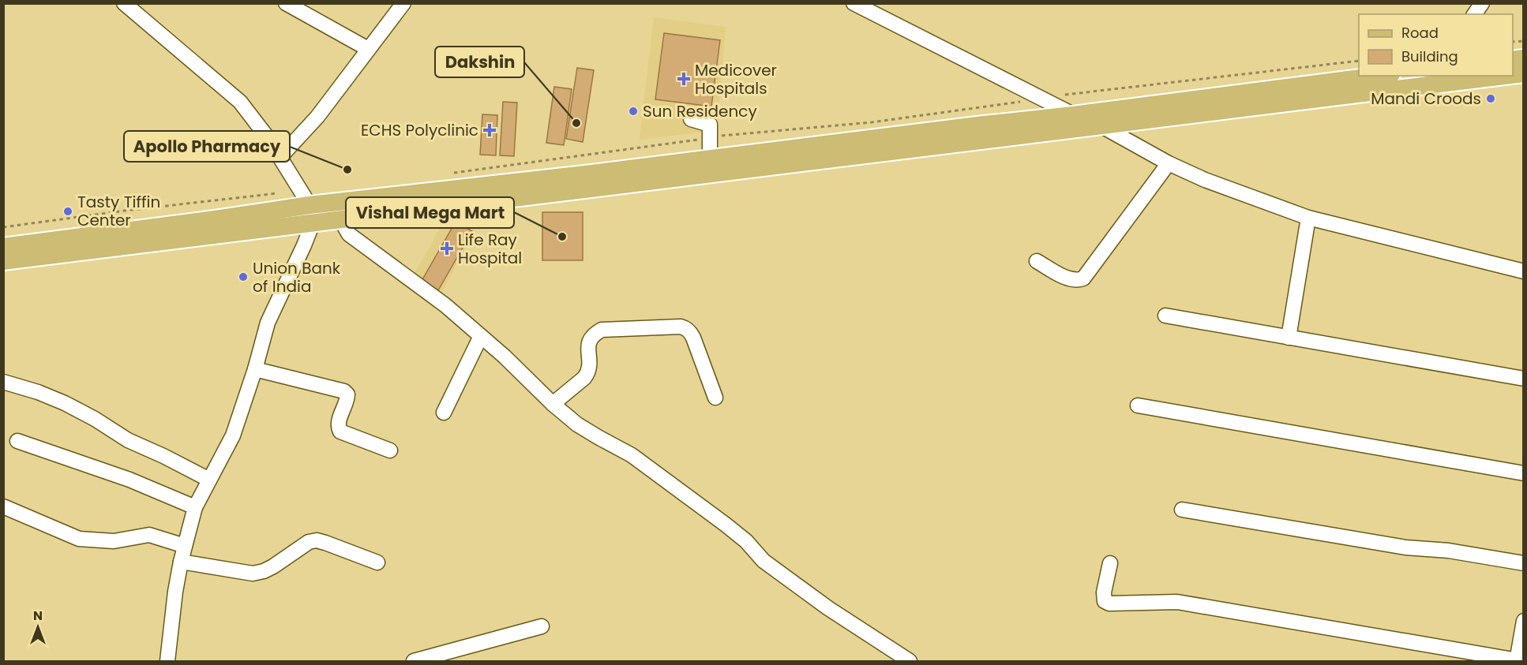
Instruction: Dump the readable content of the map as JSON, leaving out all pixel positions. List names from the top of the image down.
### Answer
{
  "places": {
    "health": ["Medicover Hospitals", "ECHS Polyclinic", "Life Ray Hospital"],
    "other": [
      "Mandi Croods",
      "Sun Residency",
      "Dakshin",
      "Apollo Pharmacy",
      "Tasty Tiffin Center",
      "Vishal Mega Mart",
      "Union Bank of India"
    ]
  },
  "legend": ["Road", "Building"],
  "north": "top"
}
